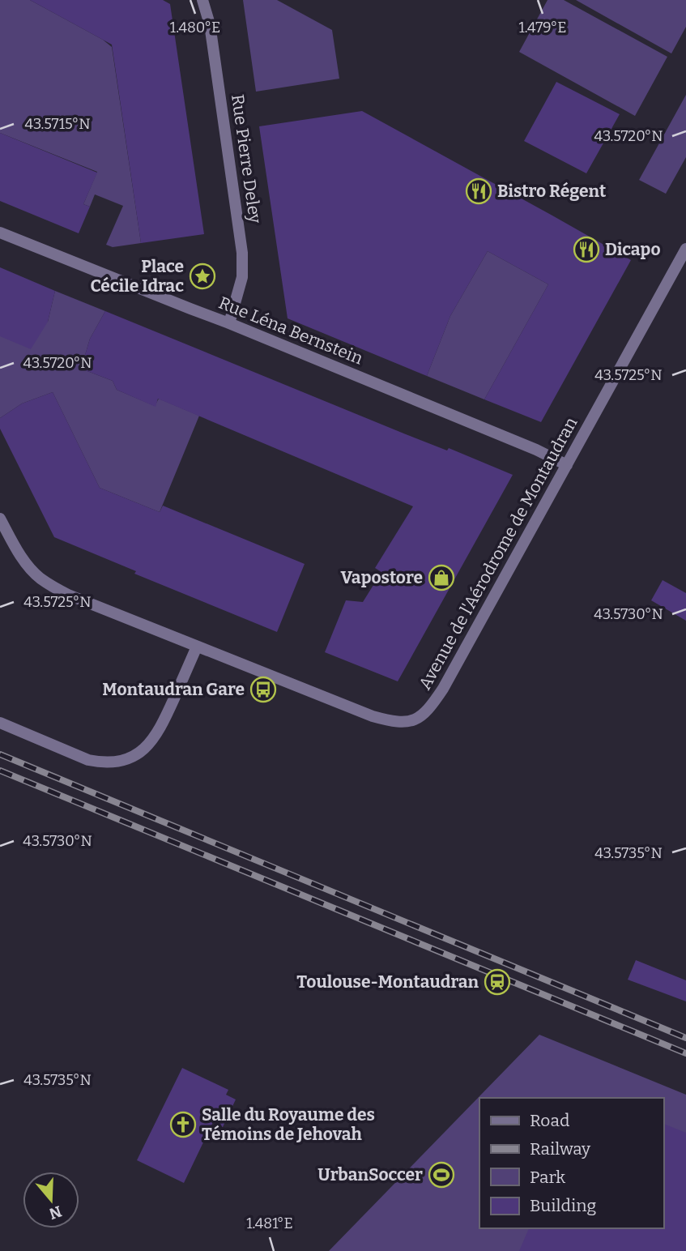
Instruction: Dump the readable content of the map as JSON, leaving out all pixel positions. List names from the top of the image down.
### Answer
{
  "streets": {
    "street": ["Rue Pierre Deley", "Rue Léna Bernstein", "Avenue de l'Aérodrome de Montaudran"]
  },
  "crossings": [
    ["Rue Pierre Deley", "Rue Léna Bernstein"],
    ["Rue Léna Bernstein", "Avenue de l'Aérodrome de Montaudran"]
  ],
  "places": {
    "restaurant": ["Bistro Régent", "Dicapo"],
    "place": ["Place Cécile Idrac"],
    "shop": ["Vapostore"],
    "bus stop": ["Montaudran Gare"],
    "station": ["Toulouse-Montaudran"],
    "church": ["Salle du Royaume des Témoins de Jehovah"],
    "sports": ["UrbanSoccer"]
  },
  "legend": [
    "Road",
    "Railway",
    "Park",
    "Building"
  ],
  "north": "bottom",
  "coordinates": [
    "1.480°E",
    "1.479°E",
    "43.5715°N",
    "43.5720°N",
    "43.5725°N",
    "43.5730°N",
    "43.5735°N",
    "1.481°E"
  ]
}
